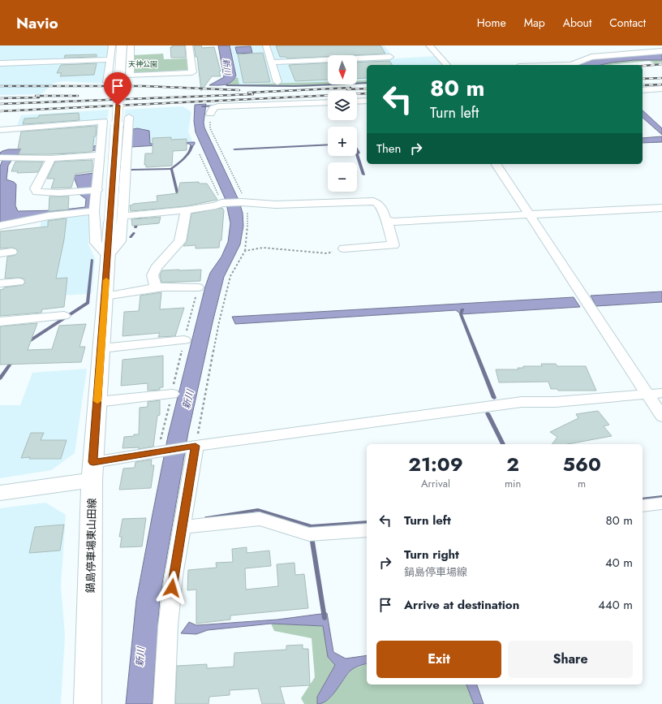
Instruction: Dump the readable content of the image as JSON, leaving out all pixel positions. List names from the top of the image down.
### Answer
{
  "streets": {
    "main road": ["鍋島停車場東山田線"]
  },
  "water": ["新川"],
  "parks": ["天神公園"],
  "north": "bottom",
  "page": {
    "header": "Navio",
    "nav": [
      "Home",
      "Map",
      "About",
      "Contact"
    ],
    "map_buttons": ["+", "−"],
    "turn": ["80 m", "Turn left"],
    "then": "Then",
    "eta": [
      "21:09",
      "Arrival",
      "2",
      "min",
      "560",
      "m"
    ],
    "list": [
      {
        "name": "Turn left",
        "value": "80 m"
      },
      {
        "name": "Turn right",
        "note": "鍋島停車場線",
        "value": "40 m"
      },
      {
        "name": "Arrive at destination",
        "value": "440 m"
      }
    ],
    "buttons": ["Exit", "Share"]
  }
}
